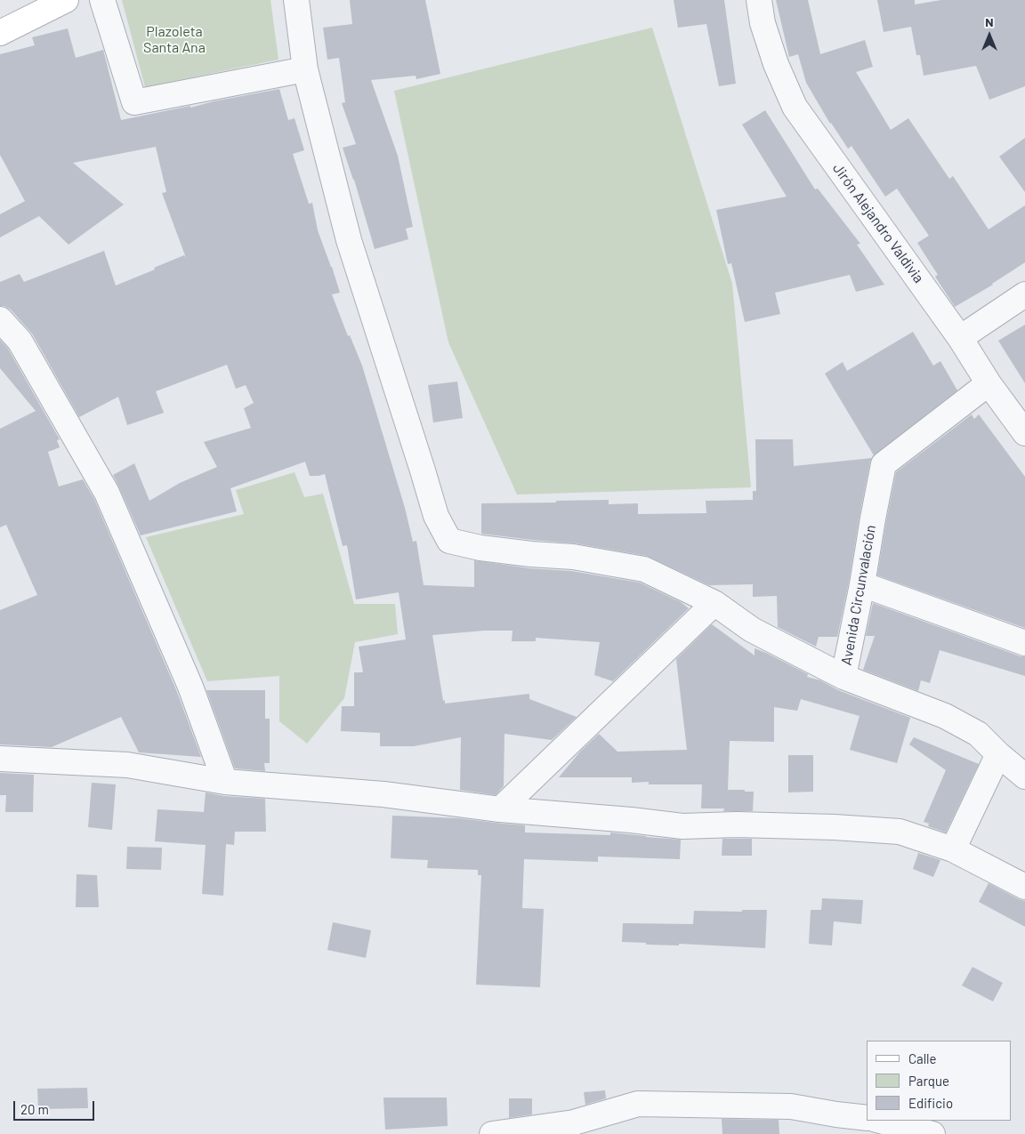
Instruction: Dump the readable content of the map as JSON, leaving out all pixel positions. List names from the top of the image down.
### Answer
{
  "streets": {
    "street": ["Jirón Alejandro Valdivia", "Avenida Circunvalación"]
  },
  "crossings": [
    ["Jirón Alejandro Valdivia", "Avenida Circunvalación"]
  ],
  "parks": ["Plazoleta Santa Ana"],
  "legend": ["Calle", "Parque", "Edificio"],
  "scale_bar": "20 m",
  "north": "top"
}
